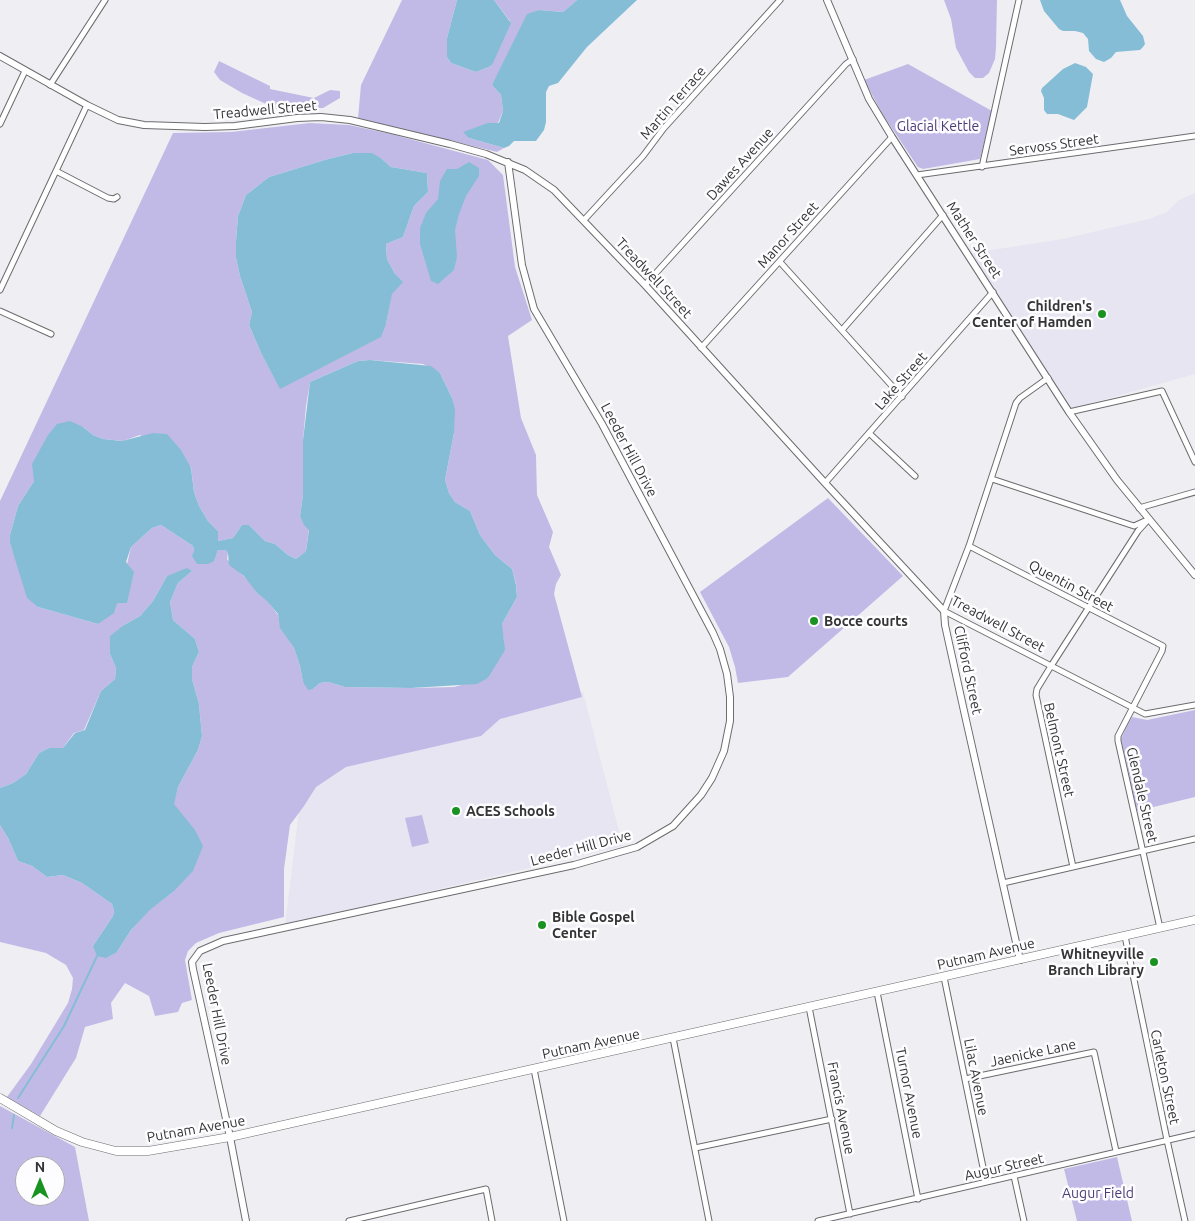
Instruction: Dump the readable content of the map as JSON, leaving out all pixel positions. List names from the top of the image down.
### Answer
{
  "streets": {
    "main road": ["Putnam Avenue"],
    "street": [
      "Martin Terrace",
      "Treadwell Street",
      "Servoss Street",
      "Dawes Avenue",
      "Manor Street",
      "Mather Street",
      "Lake Street",
      "Leeder Hill Drive",
      "Quentin Street",
      "Clifford Street",
      "Belmont Street",
      "Glendale Street",
      "Jaenicke Lane",
      "Lilac Avenue",
      "Carleton Street",
      "Turnor Avenue",
      "Francis Avenue",
      "Augur Street"
    ]
  },
  "crossings": [
    ["Martin Terrace", "Treadwell Street"],
    ["Treadwell Street", "Dawes Avenue"],
    ["Treadwell Street", "Manor Street"],
    ["Treadwell Street", "Lake Street"],
    ["Treadwell Street", "Leeder Hill Drive"],
    ["Treadwell Street", "Clifford Street"],
    ["Treadwell Street", "Belmont Street"],
    ["Treadwell Street", "Glendale Street"],
    ["Servoss Street", "Mather Street"],
    ["Dawes Avenue", "Mather Street"],
    ["Manor Street", "Mather Street"],
    ["Mather Street", "Lake Street"],
    ["Mather Street", "Clifford Street"],
    ["Mather Street", "Belmont Street"],
    ["Leeder Hill Drive", "Putnam Avenue"],
    ["Quentin Street", "Clifford Street"],
    ["Quentin Street", "Belmont Street"],
    ["Quentin Street", "Glendale Street"],
    ["Clifford Street", "Putnam Avenue"],
    ["Glendale Street", "Putnam Avenue"],
    ["Putnam Avenue", "Lilac Avenue"],
    ["Putnam Avenue", "Carleton Street"],
    ["Putnam Avenue", "Turnor Avenue"],
    ["Putnam Avenue", "Francis Avenue"],
    ["Jaenicke Lane", "Lilac Avenue"],
    ["Jaenicke Lane", "Augur Street"],
    ["Lilac Avenue", "Augur Street"],
    ["Carleton Street", "Augur Street"],
    ["Turnor Avenue", "Augur Street"],
    ["Francis Avenue", "Augur Street"]
  ],
  "parks": ["Glacial Kettle", "Augur Field"],
  "places": [
    "Children's Center of Hamden",
    "Bocce courts",
    "ACES Schools",
    "Bible Gospel Center",
    "Whitneyville Branch Library"
  ],
  "north": "top"
}
